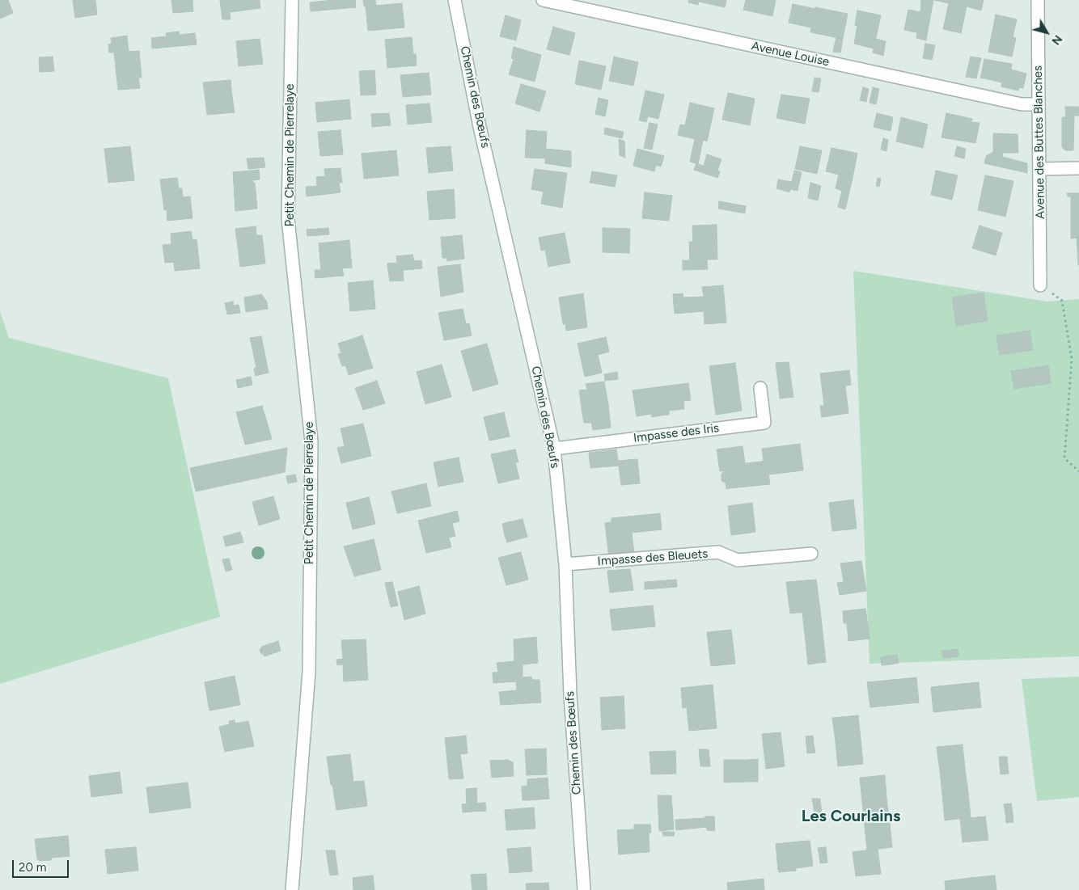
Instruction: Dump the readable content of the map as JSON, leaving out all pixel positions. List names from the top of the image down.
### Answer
{
  "streets": {
    "street": [
      "Avenue Louise",
      "Chemin des Bœufs",
      "Avenue des Buttes Blanches",
      "Petit Chemin de Pierrelaye",
      "Impasse des Iris",
      "Impasse des Bleuets"
    ]
  },
  "crossings": [
    ["Avenue Louise", "Avenue des Buttes Blanches"],
    ["Chemin des Bœufs", "Impasse des Iris"],
    ["Chemin des Bœufs", "Impasse des Bleuets"]
  ],
  "districts": ["Les Courlains"],
  "scale_bar": "20 m",
  "north": "bottom right"
}
